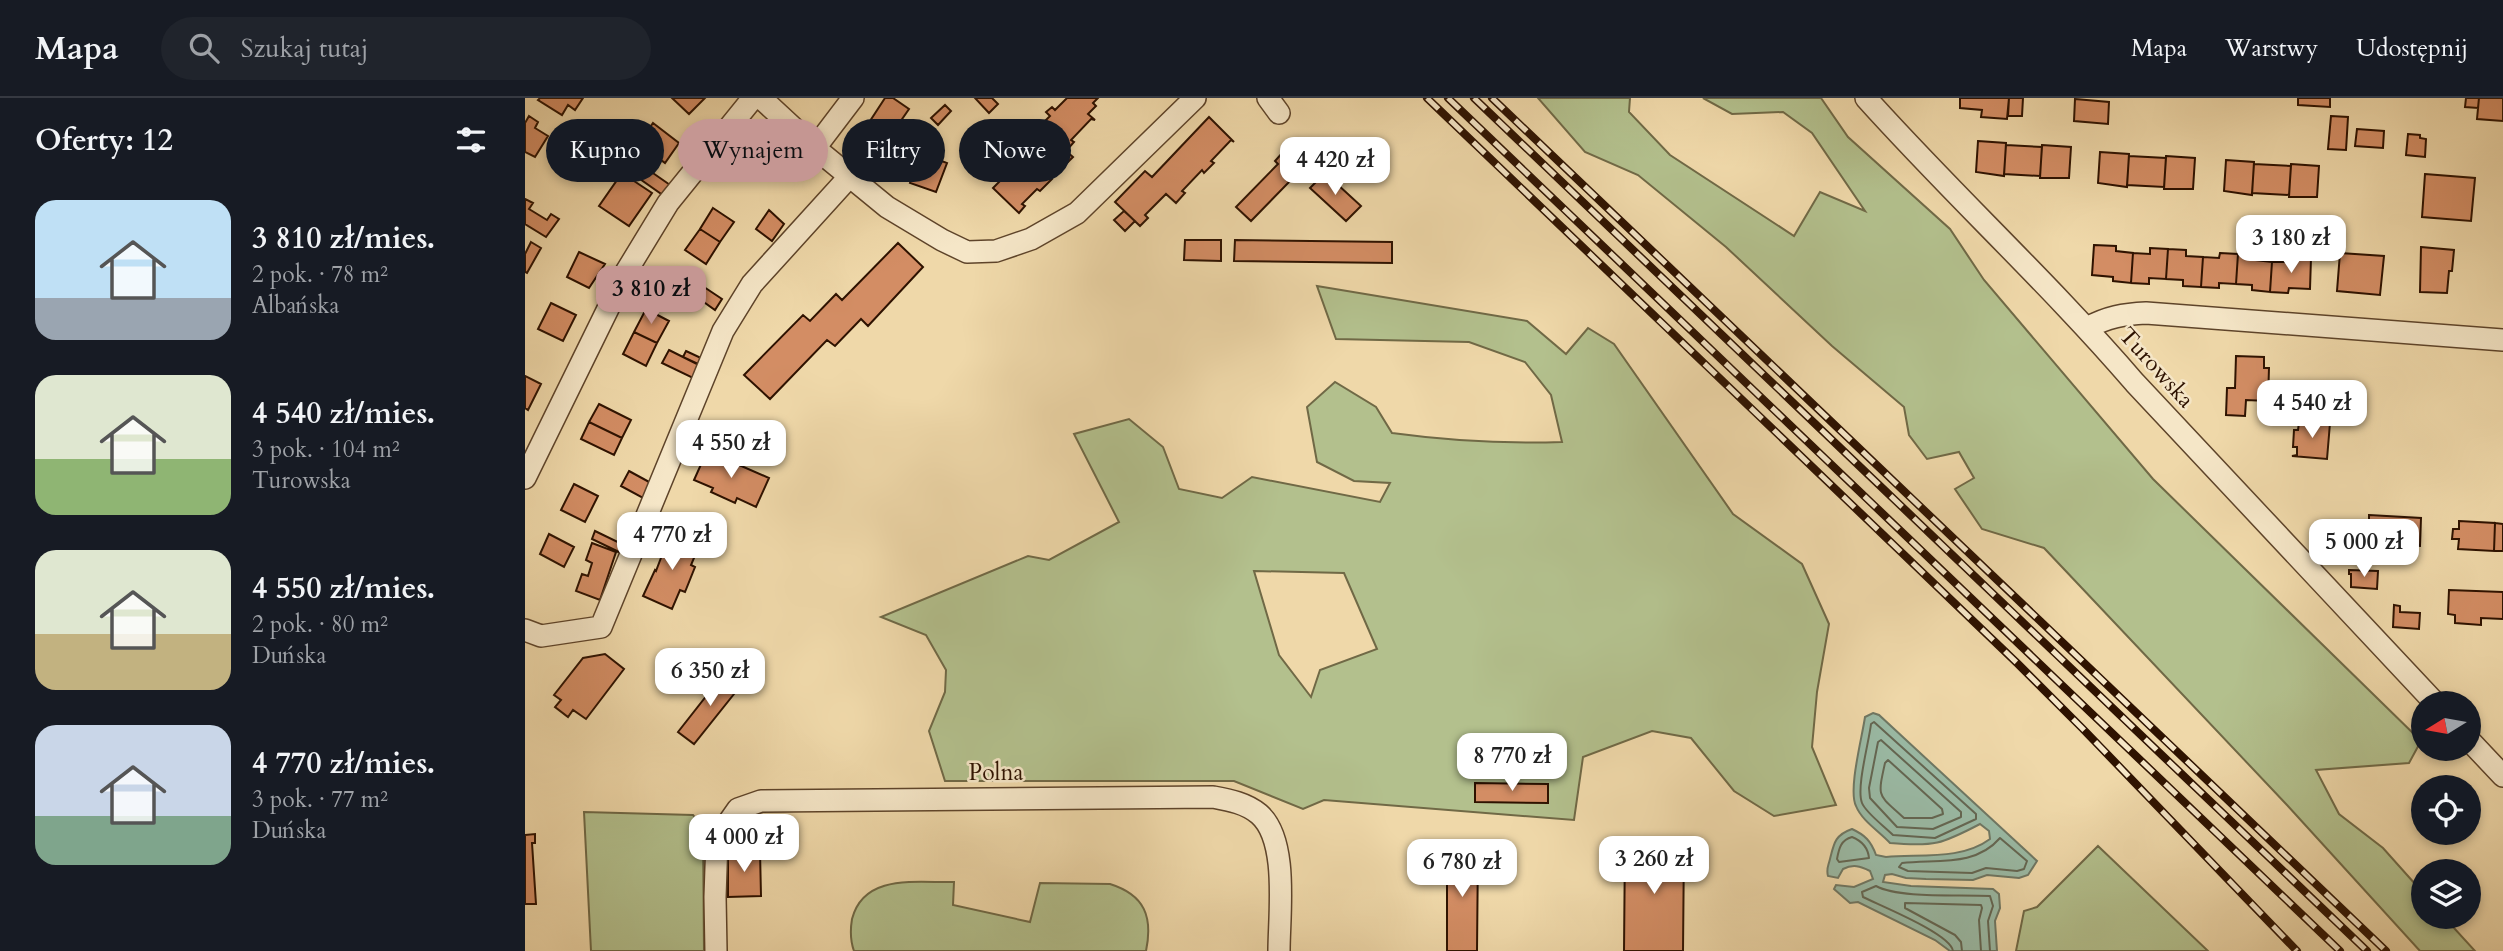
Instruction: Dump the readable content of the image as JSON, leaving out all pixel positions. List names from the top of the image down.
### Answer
{
  "streets": {
    "street": ["Turowska", "Polna"]
  },
  "north": "left",
  "page": {
    "header": "Mapa",
    "search": "Szukaj tutaj",
    "nav": ["Mapa", "Warstwy", "Udostępnij"],
    "heading": "Oferty: 12",
    "chip": [
      "Kupno",
      "Wynajem",
      "Filtry",
      "Nowe"
    ],
    "price": [
      "4 420 zł",
      "3 180 zł",
      "3 810 zł",
      "4 540 zł",
      "4 550 zł",
      "4 770 zł",
      "5 000 zł",
      "6 350 zł",
      "8 770 zł",
      "4 000 zł",
      "3 260 zł",
      "6 780 zł"
    ],
    "list": [
      {
        "name": "3 810 zł/mies.",
        "note": "2 pok. · 78 m² · Albańska"
      },
      {
        "name": "4 540 zł/mies.",
        "note": "3 pok. · 104 m² · Turowska"
      },
      {
        "name": "4 550 zł/mies.",
        "note": "2 pok. · 80 m² · Duńska"
      },
      {
        "name": "4 770 zł/mies.",
        "note": "3 pok. · 77 m² · Duńska"
      }
    ]
  }
}
